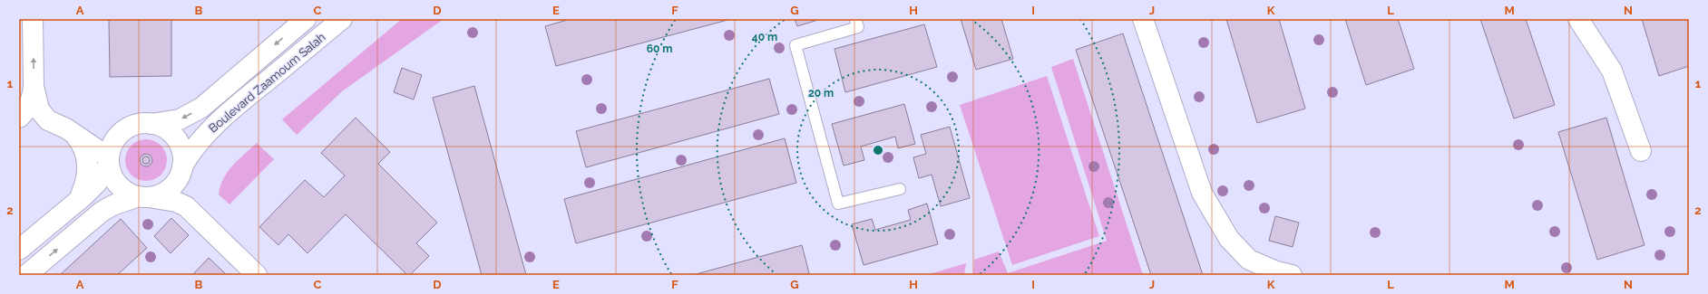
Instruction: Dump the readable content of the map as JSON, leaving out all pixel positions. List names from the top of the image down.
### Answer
{
  "streets": {
    "street": ["Boulevard Zaamoum Salah"]
  },
  "grid": {
    "columns": [
      "A",
      "B",
      "C",
      "D",
      "E",
      "F",
      "G",
      "H",
      "I",
      "J",
      "K",
      "L",
      "M",
      "N"
    ],
    "rows": ["1", "2"]
  },
  "rings": ["40 m", "60 m", "20 m"]
}
